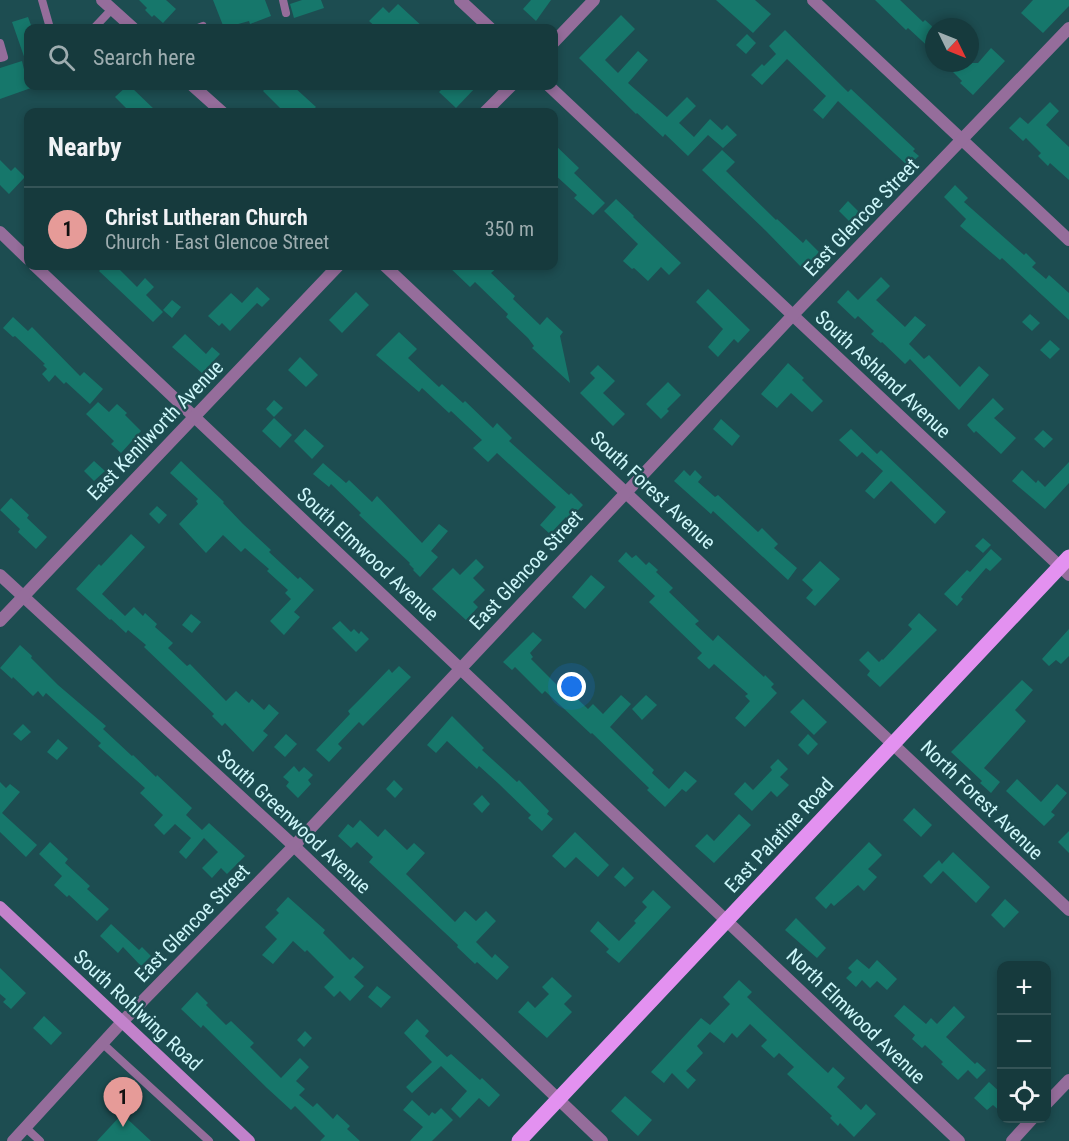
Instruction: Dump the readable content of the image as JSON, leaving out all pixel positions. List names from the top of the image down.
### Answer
{
  "streets": {
    "main road": ["East Palatine Road"],
    "street": [
      "East Glencoe Street",
      "South Ashland Avenue",
      "East Kenilworth Avenue",
      "South Forest Avenue",
      "South Elmwood Avenue",
      "North Forest Avenue",
      "South Greenwood Avenue",
      "South Rohlwing Road",
      "North Elmwood Avenue"
    ]
  },
  "crossings": [
    ["East Glencoe Street", "South Ashland Avenue"],
    ["East Glencoe Street", "South Forest Avenue"],
    ["East Glencoe Street", "South Elmwood Avenue"],
    ["East Glencoe Street", "South Greenwood Avenue"],
    ["East Glencoe Street", "South Rohlwing Road"],
    ["South Ashland Avenue", "East Palatine Road"],
    ["East Kenilworth Avenue", "South Elmwood Avenue"],
    ["East Kenilworth Avenue", "South Greenwood Avenue"],
    ["South Forest Avenue", "North Forest Avenue"],
    ["South Forest Avenue", "East Palatine Road"],
    ["South Elmwood Avenue", "East Palatine Road"],
    ["South Elmwood Avenue", "North Elmwood Avenue"],
    ["North Forest Avenue", "East Palatine Road"],
    ["South Greenwood Avenue", "East Palatine Road"],
    ["East Palatine Road", "North Elmwood Avenue"]
  ],
  "north": "bottom right",
  "page": {
    "search": "Search here",
    "heading": "Nearby",
    "list": [
      {
        "mark": "1",
        "name": "Christ Lutheran Church",
        "note": "Church · East Glencoe Street",
        "value": "350 m"
      }
    ],
    "map_buttons": ["+", "−"],
    "pins": "1"
  }
}
